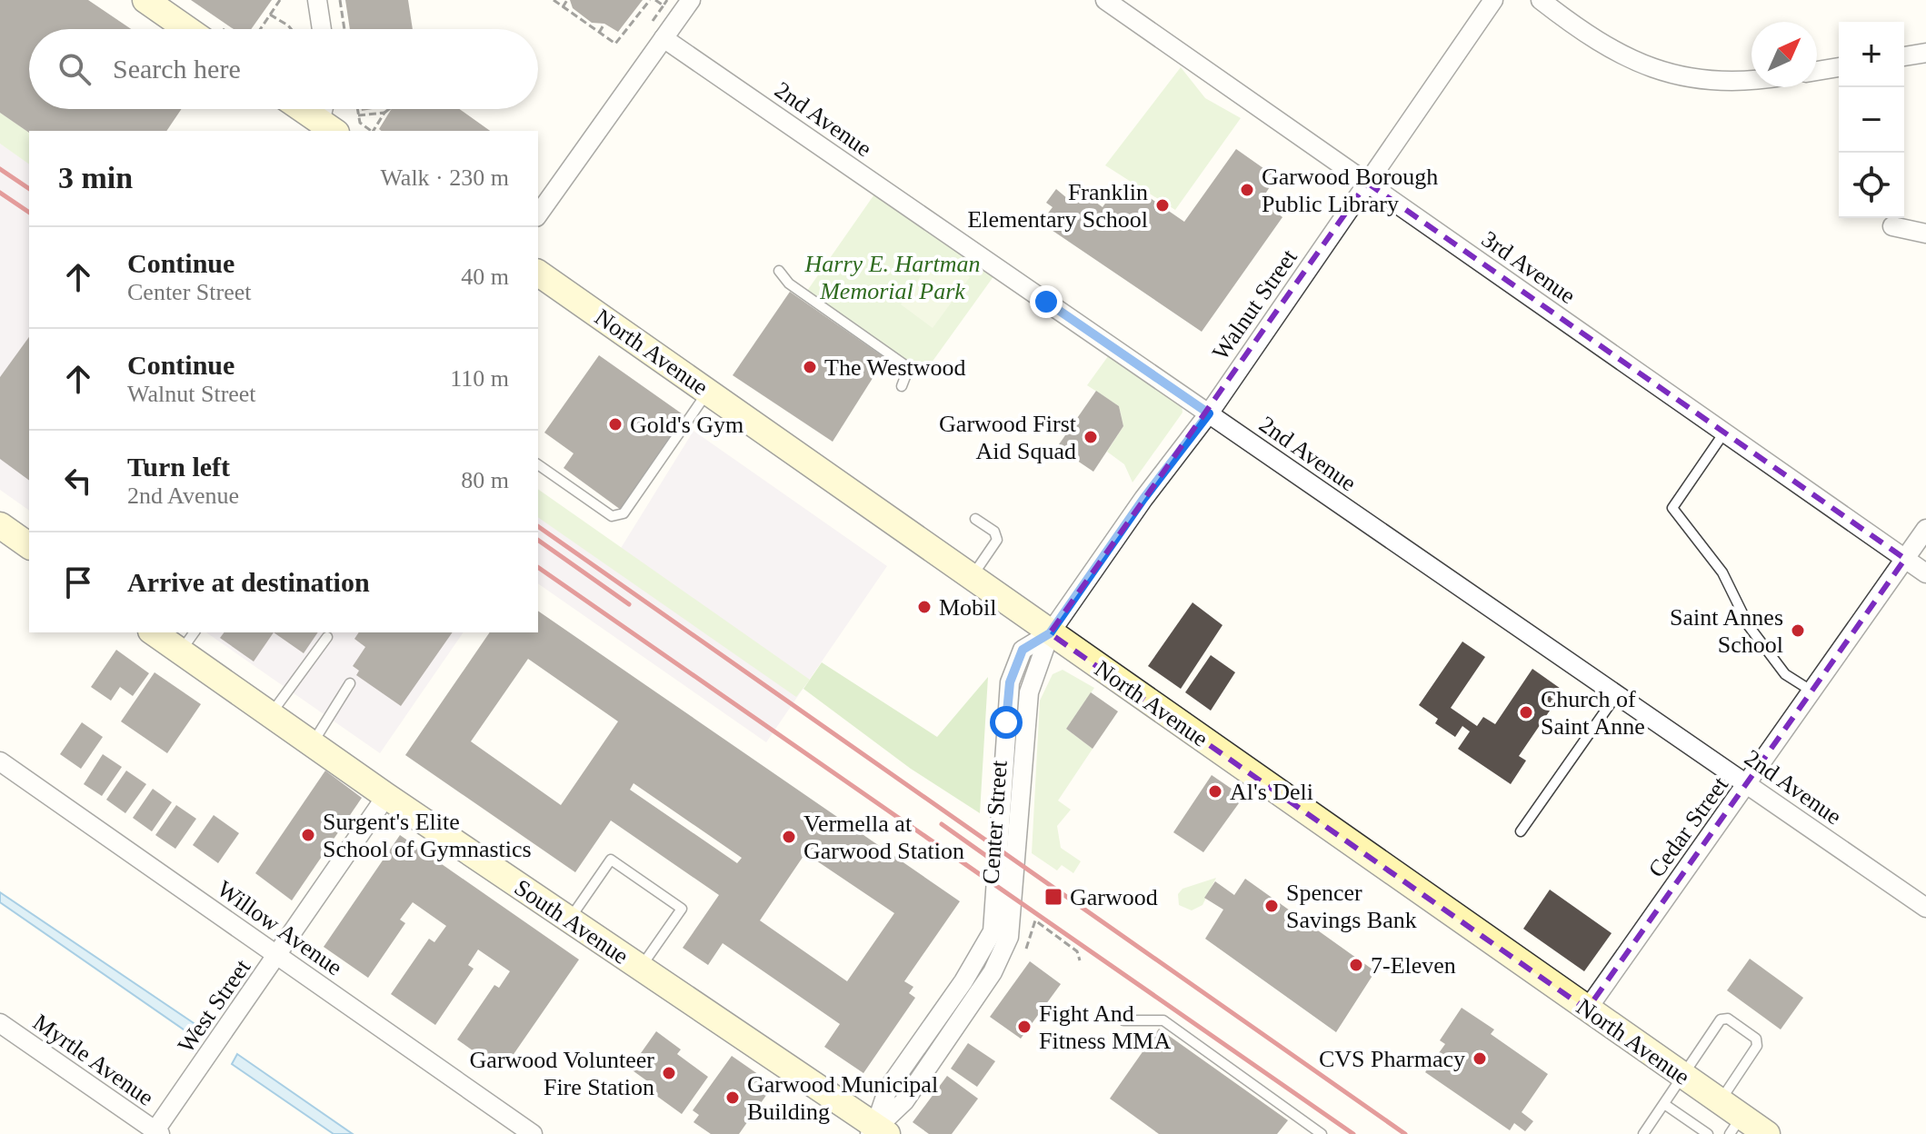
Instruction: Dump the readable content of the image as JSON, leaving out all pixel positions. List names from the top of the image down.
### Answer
{
  "streets": {
    "main road": ["North Avenue", "South Avenue"],
    "street": [
      "2nd Avenue",
      "3rd Avenue",
      "Walnut Street",
      "Center Street",
      "Cedar Street",
      "Willow Avenue",
      "West Street",
      "Myrtle Avenue"
    ]
  },
  "crossings": [
    ["2nd Avenue", "Walnut Street"],
    ["2nd Avenue", "Cedar Street"],
    ["3rd Avenue", "Walnut Street"],
    ["3rd Avenue", "Cedar Street"],
    ["Walnut Street", "North Avenue"],
    ["Walnut Street", "Center Street"],
    ["North Avenue", "Center Street"],
    ["North Avenue", "Cedar Street"],
    ["Center Street", "South Avenue"],
    ["South Avenue", "West Street"],
    ["Willow Avenue", "West Street"],
    ["West Street", "Myrtle Avenue"]
  ],
  "parks": ["Harry E. Hartman Memorial Park"],
  "places": {
    "other": [
      "Garwood Borough Public Library",
      "Franklin Elementary School",
      "The Westwood",
      "Gold's Gym",
      "Garwood First Aid Squad",
      "Mobil",
      "Saint Annes School",
      "Church of Saint Anne",
      "Al's Deli",
      "Surgent's Elite School of Gymnastics",
      "Vermella at Garwood Station",
      "Spencer Savings Bank",
      "7-Eleven",
      "Fight And Fitness MMA",
      "CVS Pharmacy",
      "Garwood Volunteer Fire Station",
      "Garwood Municipal Building"
    ],
    "transit": ["Garwood"]
  },
  "north": "top right",
  "page": {
    "map_buttons": ["+", "−"],
    "search": "Search here",
    "heading": ["3 min", "Walk · 230 m"],
    "list": [
      ["Continue", "Center Street", "40 m"],
      ["Continue", "Walnut Street", "110 m"],
      ["Turn left", "2nd Avenue", "80 m"],
      "Arrive at destination"
    ]
  }
}
